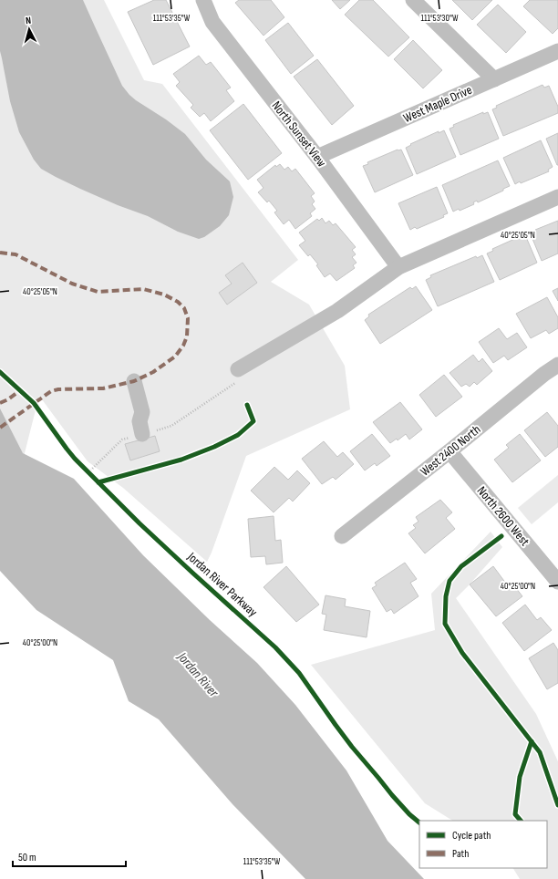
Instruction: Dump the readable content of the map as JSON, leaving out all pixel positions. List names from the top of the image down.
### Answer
{
  "streets": {
    "street": [
      "West Maple Drive",
      "North Sunset View",
      "West 2400 North",
      "North 2600 West"
    ],
    "cycle path": ["Jordan River Parkway"]
  },
  "crossings": [
    ["West Maple Drive", "North Sunset View"],
    ["West 2400 North", "North 2600 West"]
  ],
  "water": ["Jordan River"],
  "legend": ["Cycle path", "Path"],
  "scale_bar": "50 m",
  "north": "top",
  "coordinates": [
    "111°53'35\"W",
    "111°53'30\"W",
    "40°25'05\"N",
    "40°25'00\"N"
  ]
}
